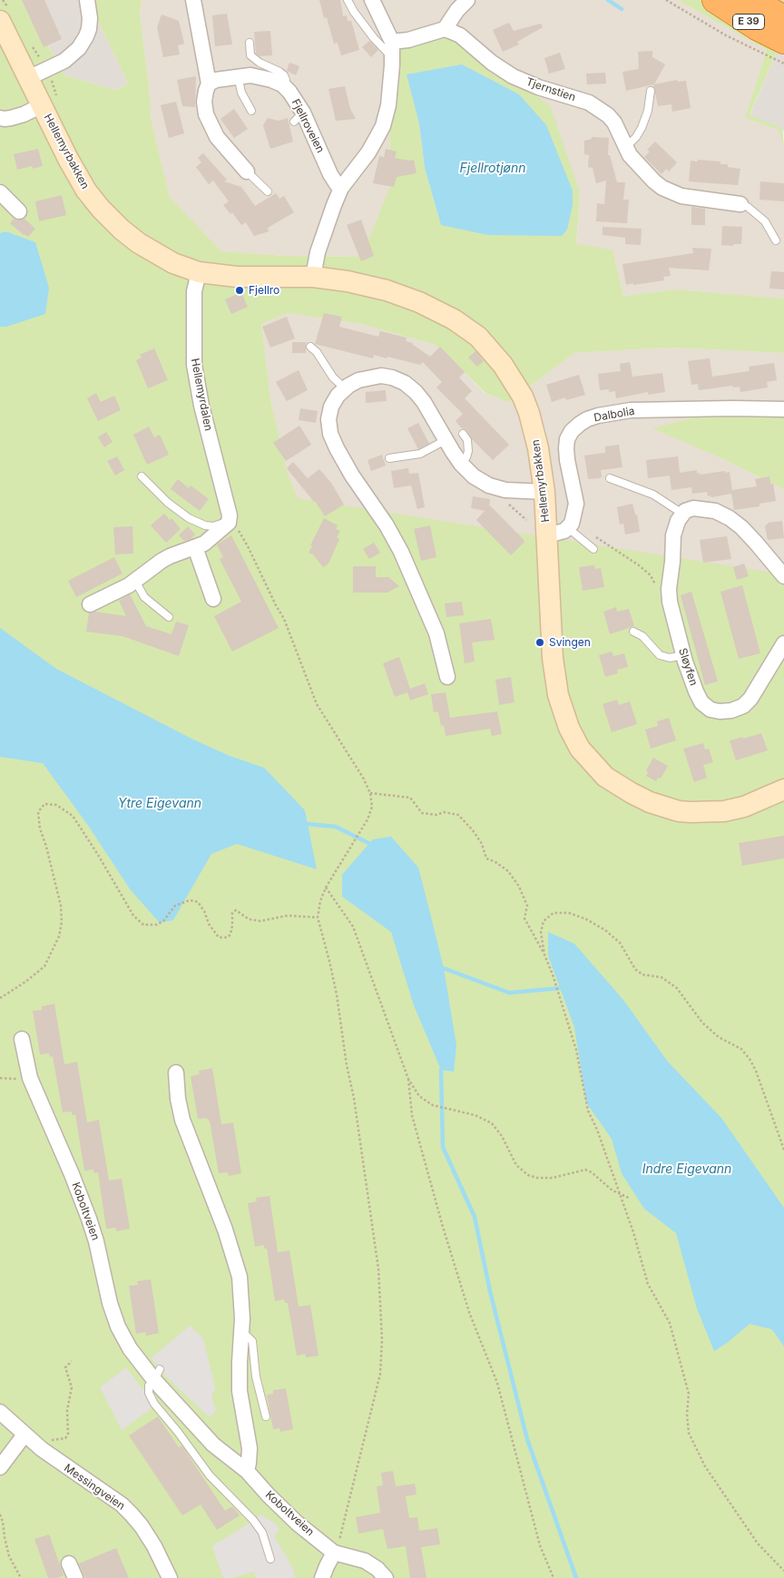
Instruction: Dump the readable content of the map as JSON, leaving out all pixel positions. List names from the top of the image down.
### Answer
{
  "streets": {
    "highway": ["E 39"],
    "street": [
      "Tjernstien",
      "Fjellroveien",
      "Hellemyrbakken",
      "Hellemyrdalen",
      "Dalbolia",
      "Sløyfen",
      "Koboltveien",
      "Messingveien"
    ]
  },
  "crossings": [
    ["Hellemyrbakken", "Hellemyrdalen"]
  ],
  "water": ["Fjellrotjønn", "Ytre Eigevann", "Indre Eigevann"],
  "places": ["Fjellro", "Svingen"]
}
